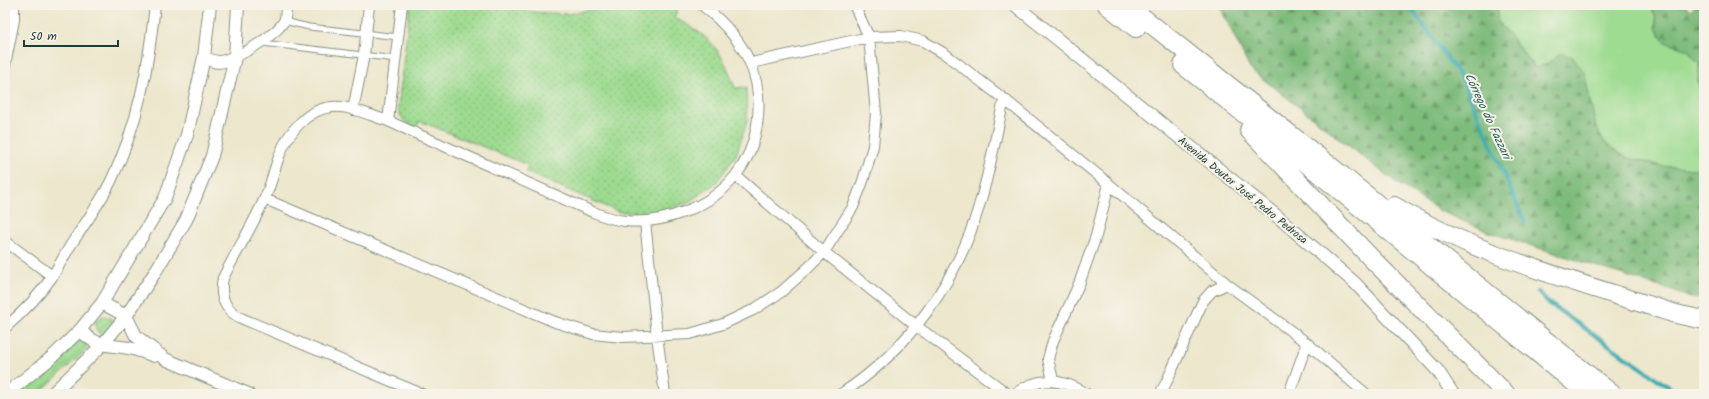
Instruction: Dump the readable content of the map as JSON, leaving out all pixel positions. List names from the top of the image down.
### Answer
{
  "streets": {
    "street": ["Avenida Doutor José Pedro Pedrosa"]
  },
  "water": ["Córrego do Fazzari"],
  "scale_bar": "50 m"
}
